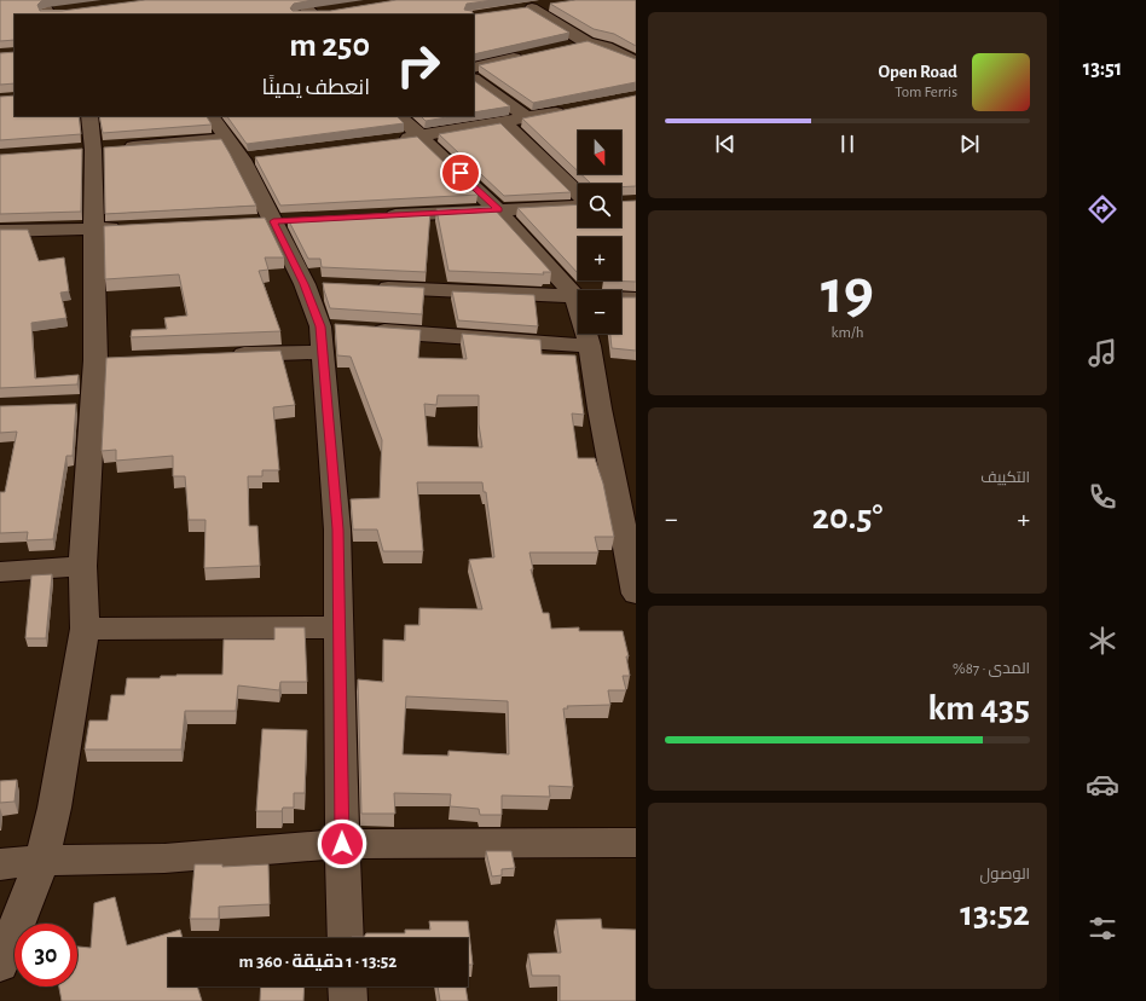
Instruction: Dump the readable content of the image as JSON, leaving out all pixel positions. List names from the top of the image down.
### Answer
{
  "north": "bottom",
  "page": {
    "tabs": "13:51",
    "turn": ["250 m", "انعطف يمينًا"],
    "song": ["Open Road", "Tom Ferris"],
    "map_buttons": ["+", "−"],
    "tile": [
      ["19", "km/h"],
      "التكييف",
      ["المدى · 87%", "435 km"],
      ["الوصول", "13:52"]
    ],
    "heat": ["−", "20.5°", "+"],
    "limit": "30",
    "trip": "13:52 · 1 دقيقة · 360 m"
  }
}
